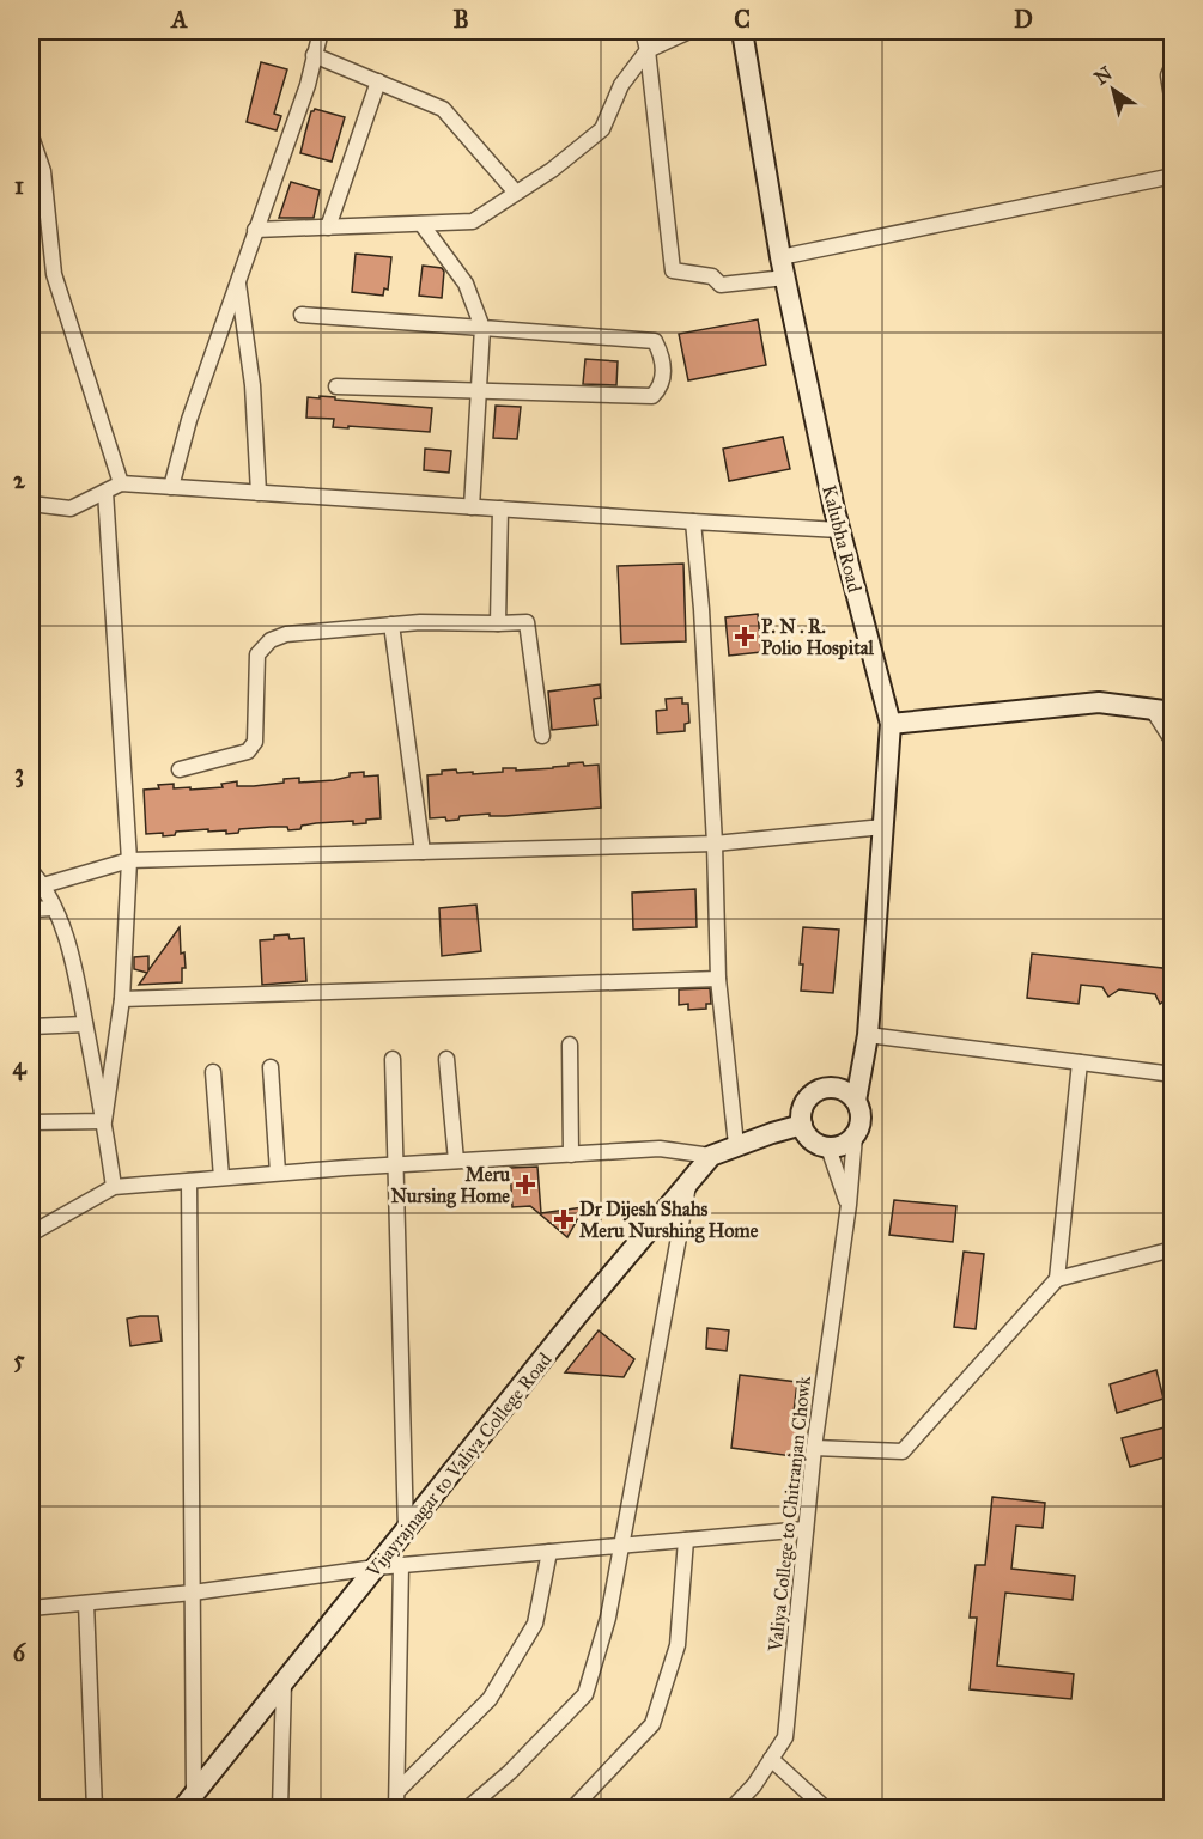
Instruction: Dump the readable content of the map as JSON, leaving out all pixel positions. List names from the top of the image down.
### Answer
{
  "streets": {
    "street": ["Kalubha Road", "Vijayrajnagar to Valiya College Road", "Valiya College to Chitranjan Chowk"]
  },
  "crossings": [
    ["Kalubha Road", "Vijayrajnagar to Valiya College Road"],
    ["Kalubha Road", "Valiya College to Chitranjan Chowk"],
    ["Vijayrajnagar to Valiya College Road", "Valiya College to Chitranjan Chowk"]
  ],
  "places": {
    "health": ["P. N . R. Polio Hospital", "Meru Nursing Home", "Dr Dijesh Shahs Meru Nurshing Home"]
  },
  "north": "top left",
  "grid": {
    "columns": [
      "A",
      "B",
      "C",
      "D"
    ],
    "rows": [
      "1",
      "2",
      "3",
      "4",
      "5",
      "6"
    ]
  }
}
